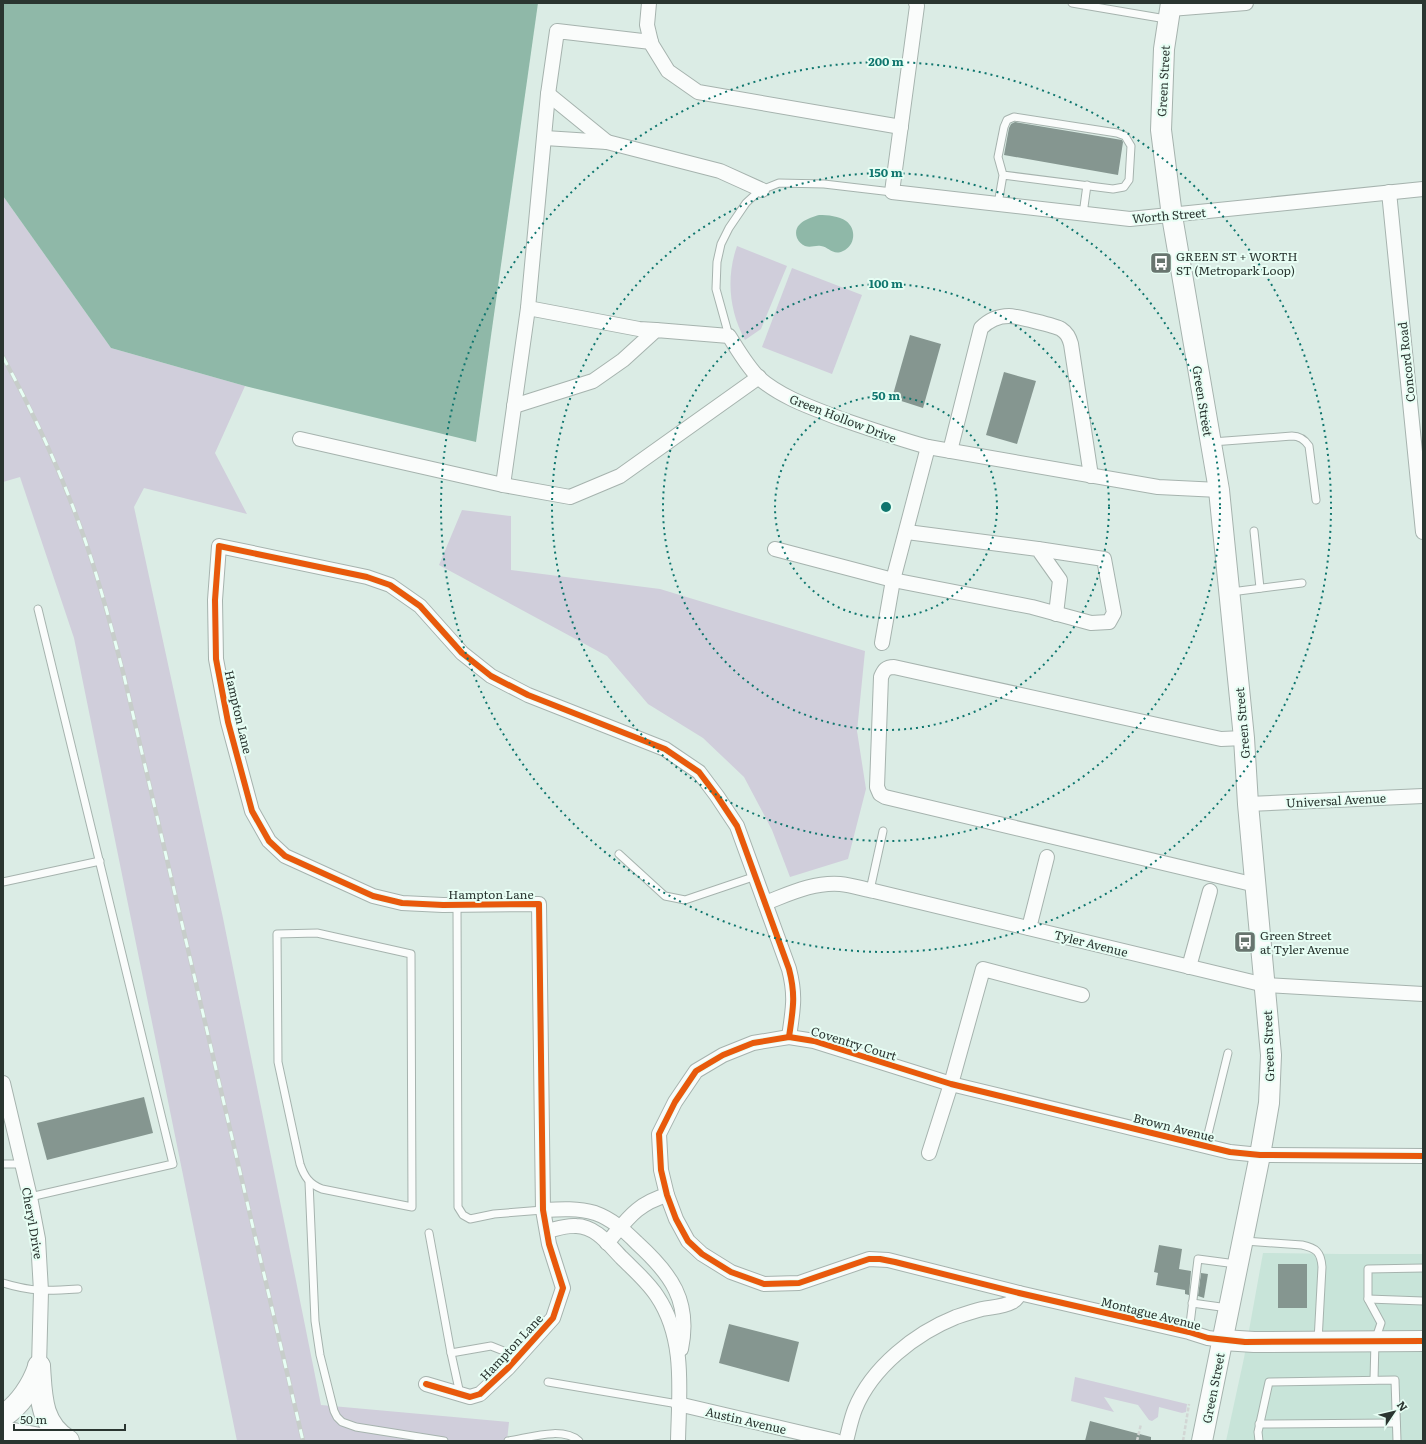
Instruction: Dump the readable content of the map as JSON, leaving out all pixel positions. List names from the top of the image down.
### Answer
{
  "streets": {
    "street": [
      "Green Street",
      "Worth Street",
      "Concord Road",
      "Green Hollow Drive",
      "Hampton Lane",
      "Universal Avenue",
      "Tyler Avenue",
      "Coventry Court",
      "Brown Avenue",
      "Cheryl Drive",
      "Montague Avenue",
      "Austin Avenue"
    ]
  },
  "crossings": [
    ["Green Street", "Worth Street"],
    ["Green Street", "Green Hollow Drive"],
    ["Green Street", "Universal Avenue"],
    ["Green Street", "Tyler Avenue"],
    ["Green Street", "Brown Avenue"],
    ["Green Street", "Montague Avenue"],
    ["Worth Street", "Concord Road"],
    ["Hampton Lane", "Tyler Avenue"],
    ["Hampton Lane", "Coventry Court"],
    ["Coventry Court", "Brown Avenue"],
    ["Coventry Court", "Montague Avenue"]
  ],
  "places": {
    "bus stop": ["GREEN ST + WORTH ST (Metropark Loop)", "Green Street at Tyler Avenue"]
  },
  "scale_bar": "50 m",
  "north": "top right",
  "rings": [
    "200 m",
    "150 m",
    "100 m",
    "50 m"
  ]
}
